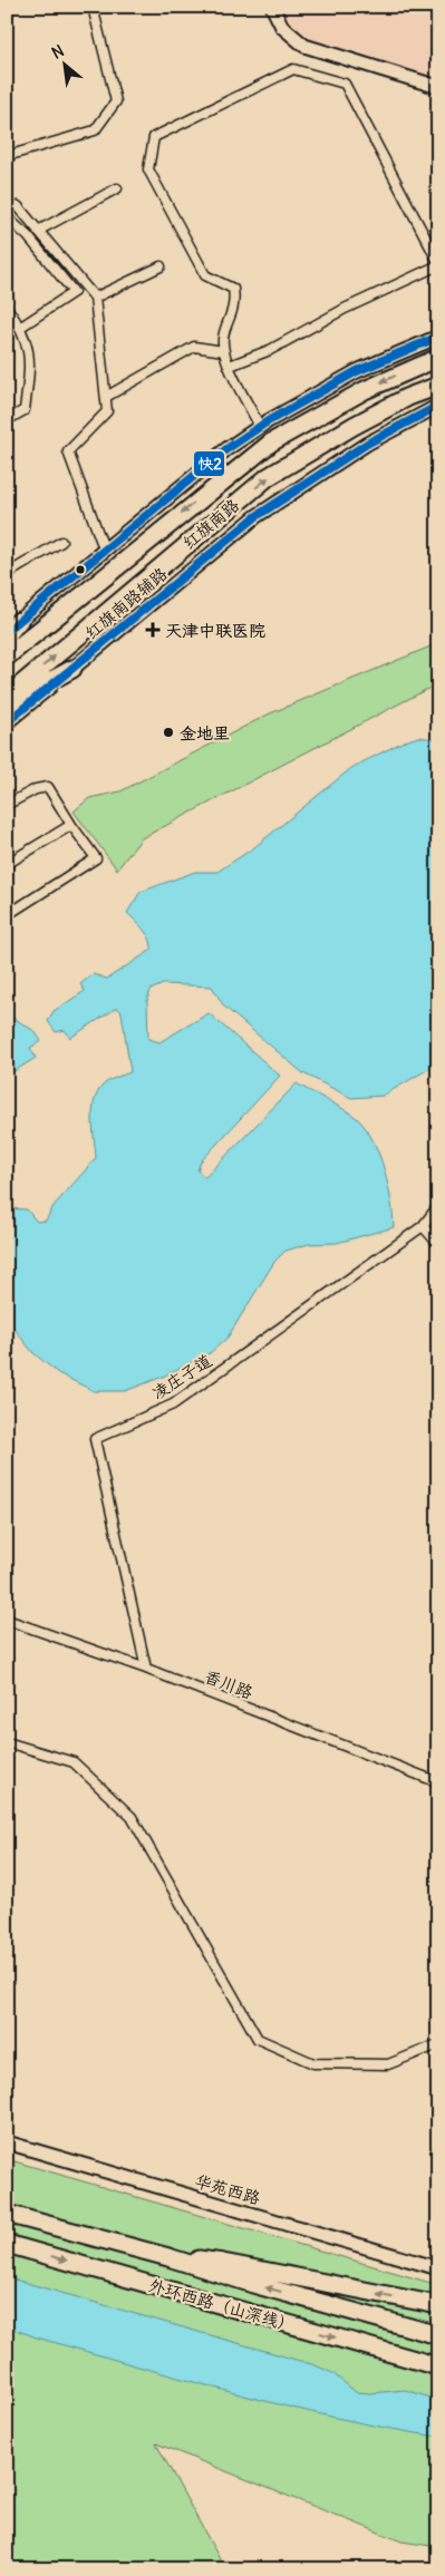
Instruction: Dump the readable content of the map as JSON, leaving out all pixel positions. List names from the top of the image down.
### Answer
{
  "streets": {
    "highway": ["红旗南路", "外环西路（山深线）"],
    "street": [
      "红旗南路辅路",
      "凌庄子道",
      "香川路",
      "华苑西路"
    ]
  },
  "crossings": [
    ["凌庄子道", "香川路"]
  ],
  "places": {
    "health": ["天津中联医院"],
    "other": ["金地里"]
  },
  "lines": ["transit line 快2"],
  "north": "top left"
}
